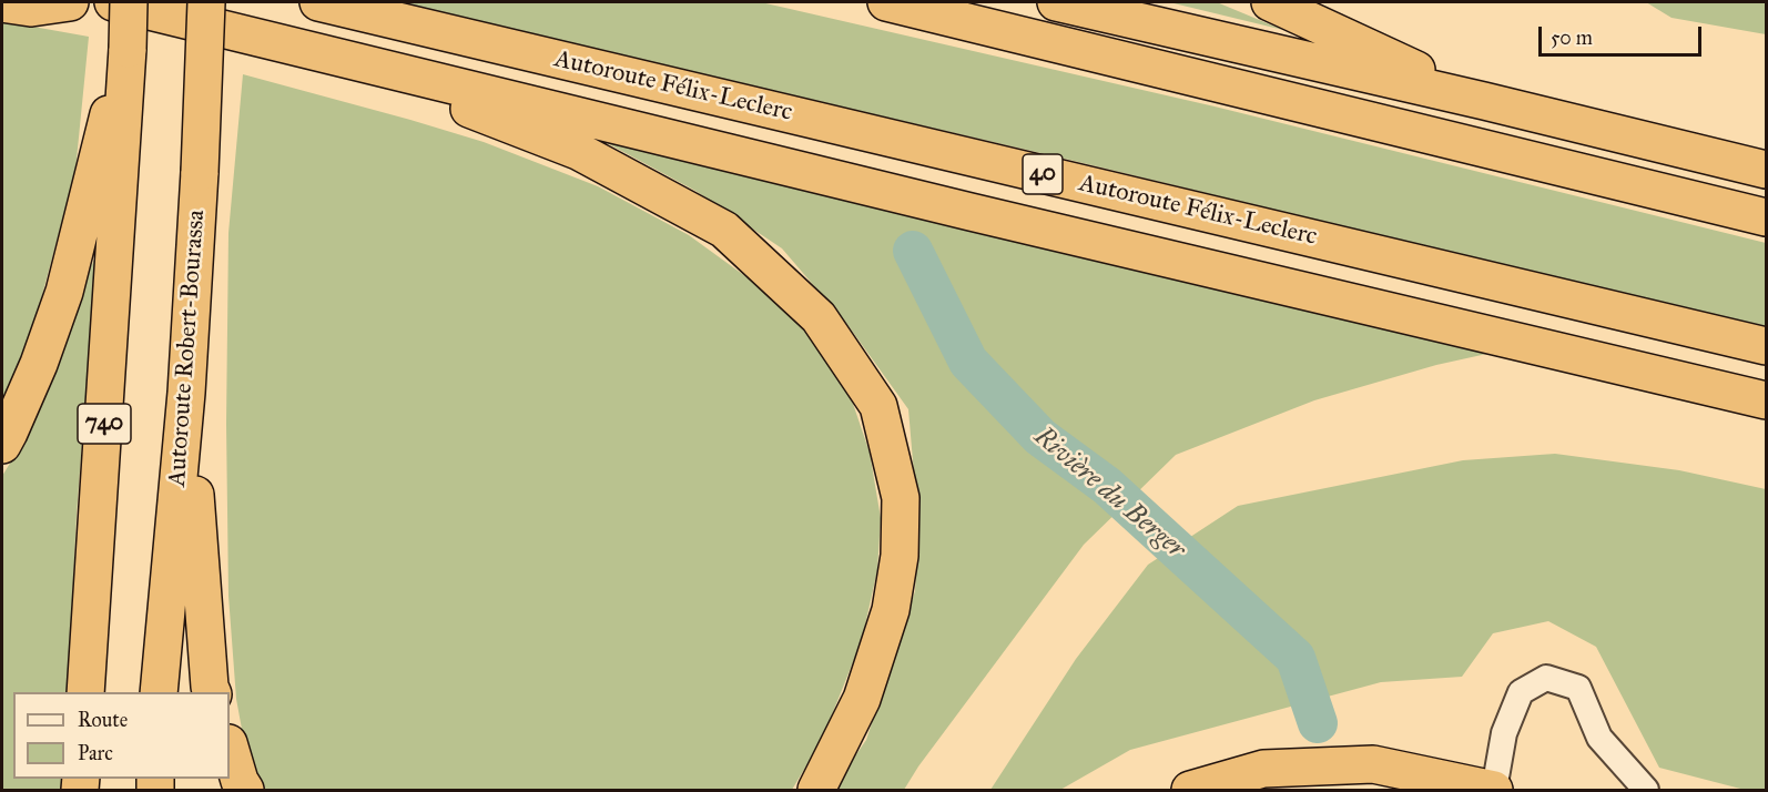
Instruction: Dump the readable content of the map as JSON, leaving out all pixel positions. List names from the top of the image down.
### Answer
{
  "streets": {
    "highway": [
      "Autoroute Félix-Leclerc",
      "40",
      "Autoroute Robert-Bourassa",
      "740"
    ]
  },
  "water": ["Rivière du Berger"],
  "legend": ["Route", "Parc"],
  "scale_bar": "50 m"
}
